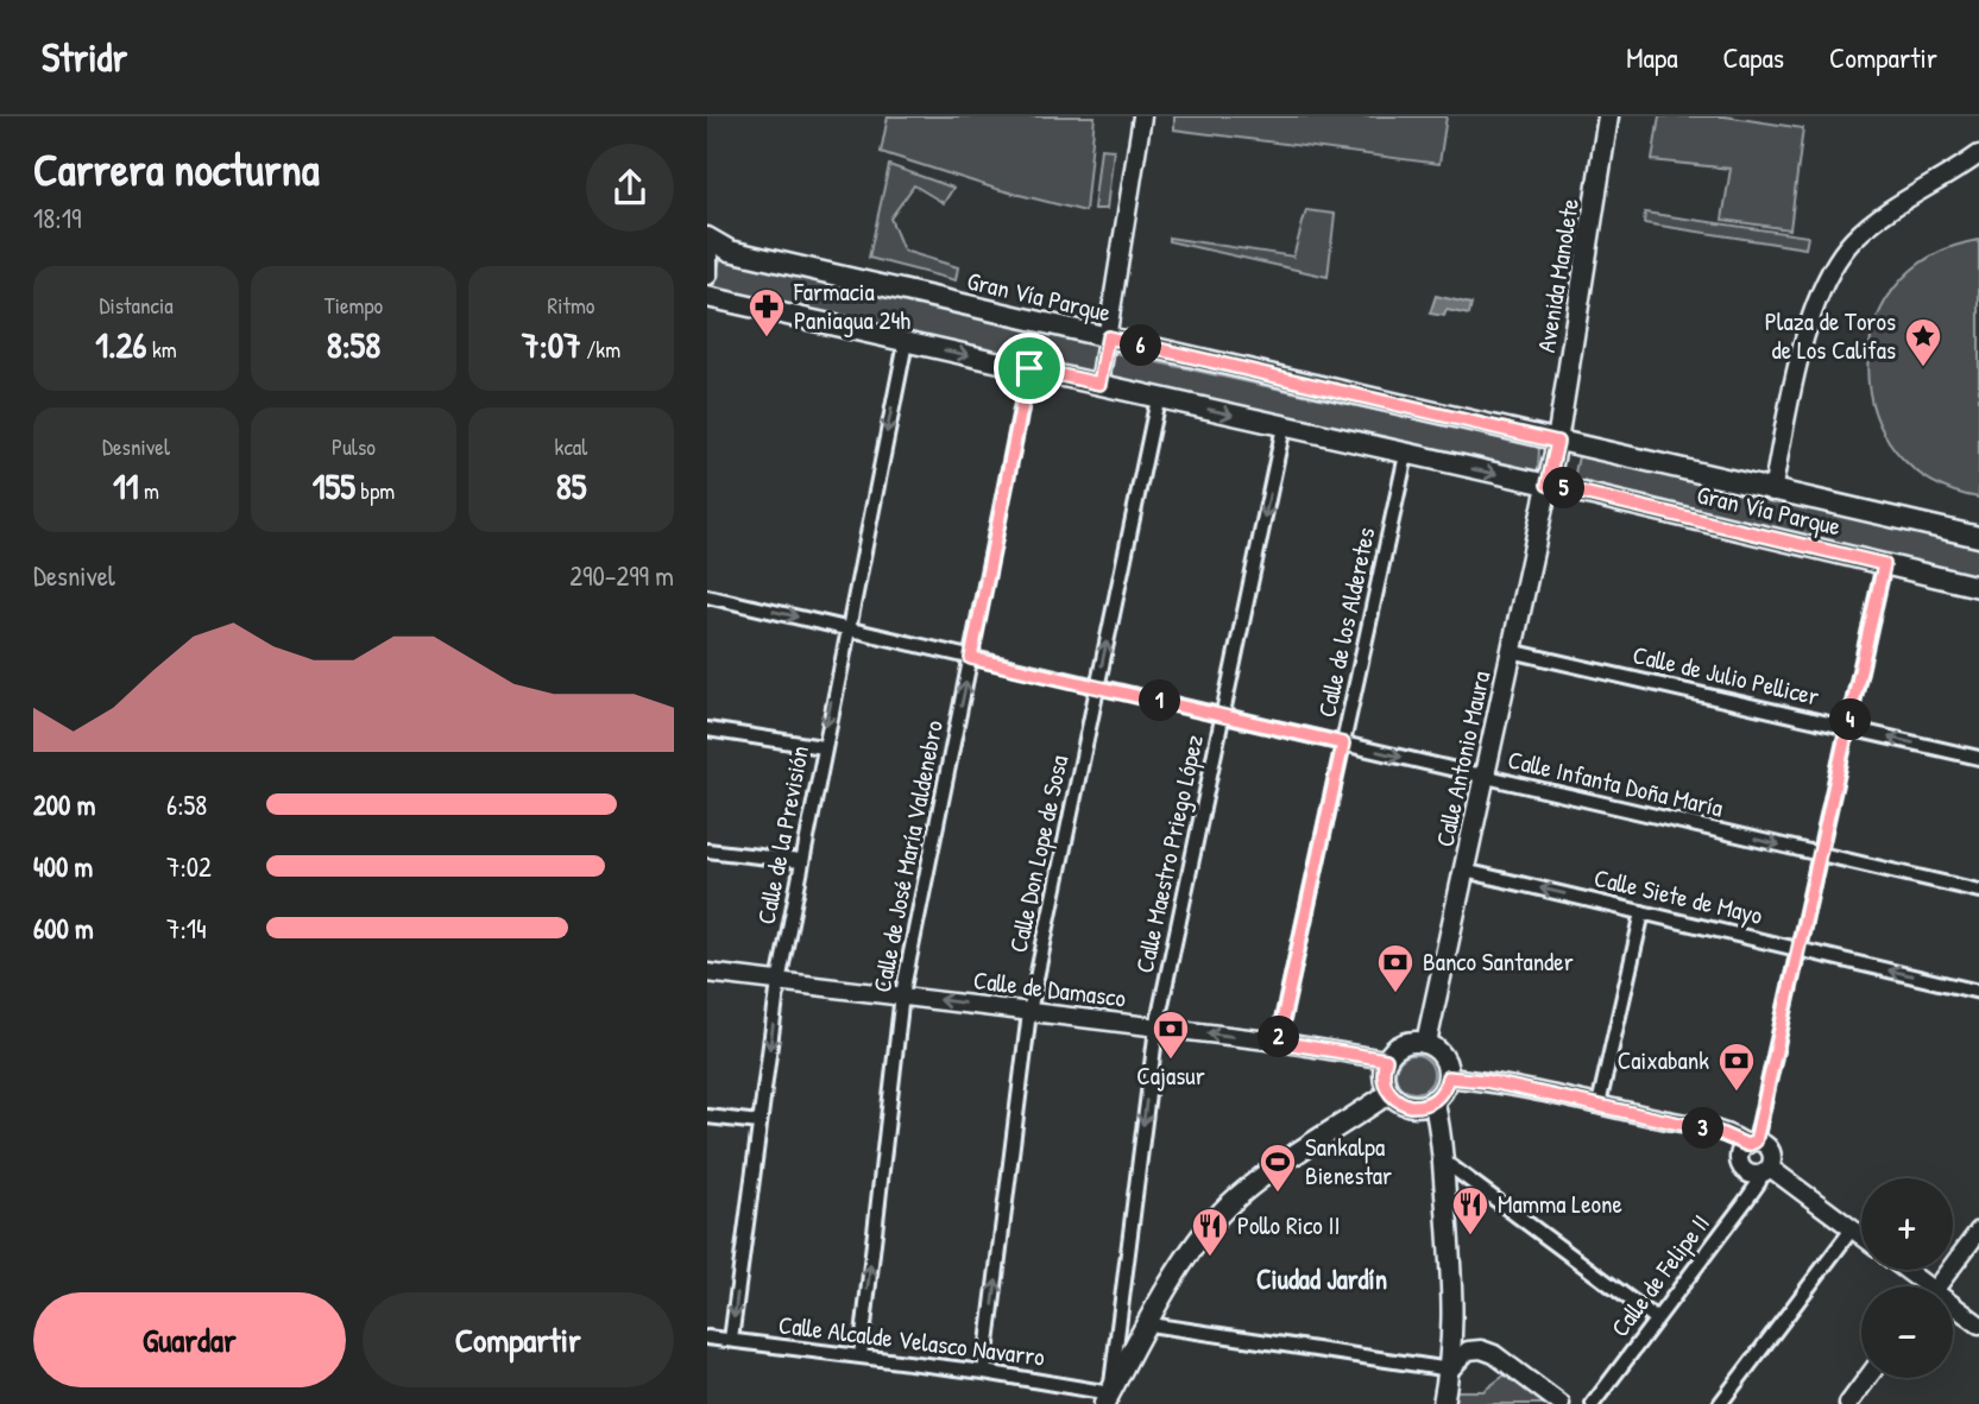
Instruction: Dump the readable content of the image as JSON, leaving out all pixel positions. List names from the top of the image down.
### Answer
{
  "streets": {
    "main road": ["Avenida Manolete", "Gran Vía Parque", "Calle Antonio Maura"],
    "street": [
      "Calle de los Alderetes",
      "Calle de Julio Pellicer",
      "Calle Infanta Doña María",
      "Calle de la Previsión",
      "Calle Don Lope de Sosa",
      "Calle Maestro Priego López",
      "Calle de José María Valdenebro",
      "Calle Siete de Mayo",
      "Calle de Damasco",
      "Calle de Felipe II",
      "Calle Alcalde Velasco Navarro"
    ]
  },
  "crossings": [
    ["Avenida Manolete", "Gran Vía Parque"],
    ["Gran Vía Parque", "Calle de los Alderetes"],
    ["Gran Vía Parque", "Calle Antonio Maura"],
    ["Gran Vía Parque", "Calle de la Previsión"],
    ["Gran Vía Parque", "Calle Don Lope de Sosa"],
    ["Gran Vía Parque", "Calle Maestro Priego López"],
    ["Gran Vía Parque", "Calle de José María Valdenebro"],
    ["Calle de los Alderetes", "Calle Infanta Doña María"],
    ["Calle de los Alderetes", "Calle de Damasco"],
    ["Calle de Julio Pellicer", "Calle Antonio Maura"],
    ["Calle Antonio Maura", "Calle Infanta Doña María"],
    ["Calle Antonio Maura", "Calle Siete de Mayo"],
    ["Calle Antonio Maura", "Calle de Damasco"],
    ["Calle Infanta Doña María", "Calle de la Previsión"],
    ["Calle Infanta Doña María", "Calle Don Lope de Sosa"],
    ["Calle Infanta Doña María", "Calle Maestro Priego López"],
    ["Calle Infanta Doña María", "Calle de José María Valdenebro"],
    ["Calle de la Previsión", "Calle de Damasco"],
    ["Calle de la Previsión", "Calle Alcalde Velasco Navarro"],
    ["Calle Don Lope de Sosa", "Calle de Damasco"],
    ["Calle Don Lope de Sosa", "Calle Alcalde Velasco Navarro"],
    ["Calle Maestro Priego López", "Calle de Damasco"],
    ["Calle Maestro Priego López", "Calle Alcalde Velasco Navarro"],
    ["Calle de José María Valdenebro", "Calle de Damasco"],
    ["Calle de José María Valdenebro", "Calle Alcalde Velasco Navarro"]
  ],
  "one_way": [
    "Calle Infanta Doña María",
    "Calle de la Previsión",
    "Calle Don Lope de Sosa",
    "Calle Maestro Priego López",
    "Calle de José María Valdenebro",
    "Calle Siete de Mayo",
    "Calle de Damasco"
  ],
  "districts": ["Ciudad Jardín"],
  "places": {
    "pharmacy": ["Farmacia Paniagua 24h"],
    "place": ["Plaza de Toros de Los Califas"],
    "bank": ["Banco Santander", "Cajasur", "Caixabank"],
    "sports": ["Sankalpa Bienestar"],
    "restaurant": ["Mamma Leone", "Pollo Rico II"]
  },
  "page": {
    "header": "Stridr",
    "nav": ["Mapa", "Capas", "Compartir"],
    "heading": ["Carrera nocturna", "18:19"],
    "stats": [
      ["Distancia", "1.26 km"],
      ["Tiempo", "8:58"],
      ["Ritmo", "7:07 /km"],
      ["Desnivel", "11 m"],
      ["Pulso", "155 bpm"],
      ["kcal", "85"]
    ],
    "pins": [
      "6",
      "5",
      "1",
      "4",
      "2",
      "3"
    ],
    "chart": ["Desnivel", "290–299 m"],
    "list": [
      {
        "name": "200 m",
        "note": "6:58"
      },
      {
        "name": "400 m",
        "note": "7:02"
      },
      {
        "name": "600 m",
        "note": "7:14"
      }
    ],
    "map_buttons": ["+", "−"],
    "buttons": ["Guardar", "Compartir"]
  }
}
